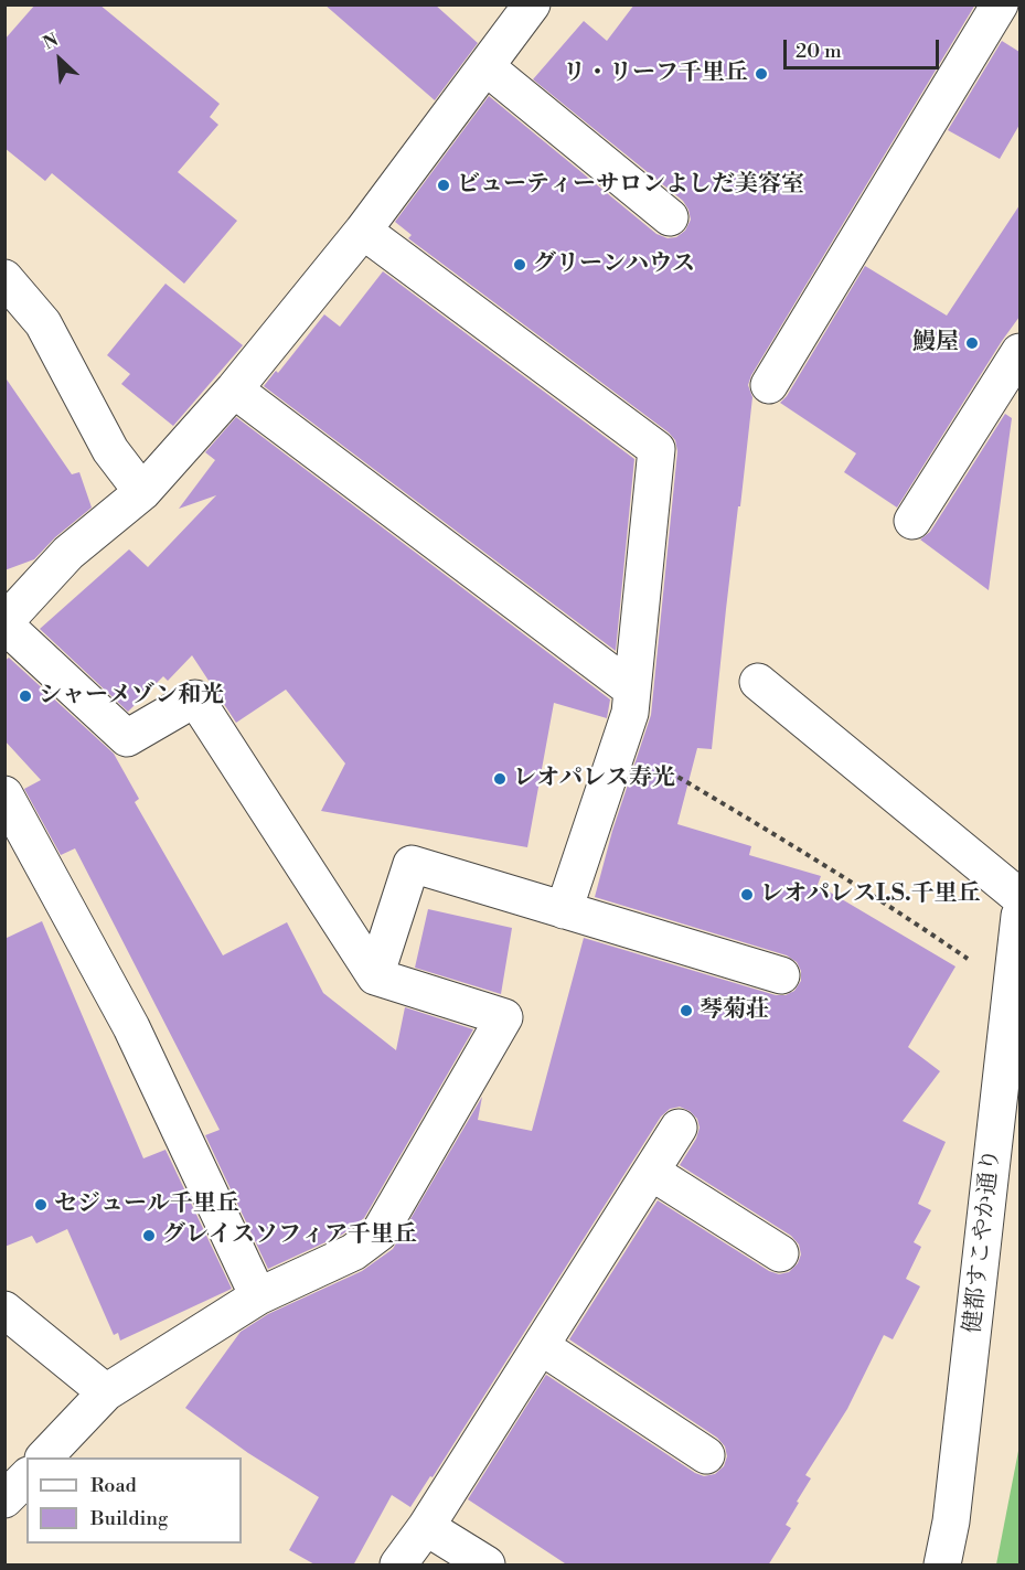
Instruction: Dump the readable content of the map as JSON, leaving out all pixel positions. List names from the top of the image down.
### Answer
{
  "streets": {
    "street": ["健都すこやか通り"]
  },
  "places": [
    "リ・リーフ千里丘",
    "ビューティーサロンよしだ美容室",
    "グリーンハウス",
    "鰻屋",
    "シャーメゾン和光",
    "レオパレス寿光",
    "レオパレスI.S.千里丘",
    "琴菊荘",
    "セジュール千里丘",
    "グレイスソフィア千里丘"
  ],
  "legend": ["Road", "Building"],
  "scale_bar": "20 m",
  "north": "top left"
}
